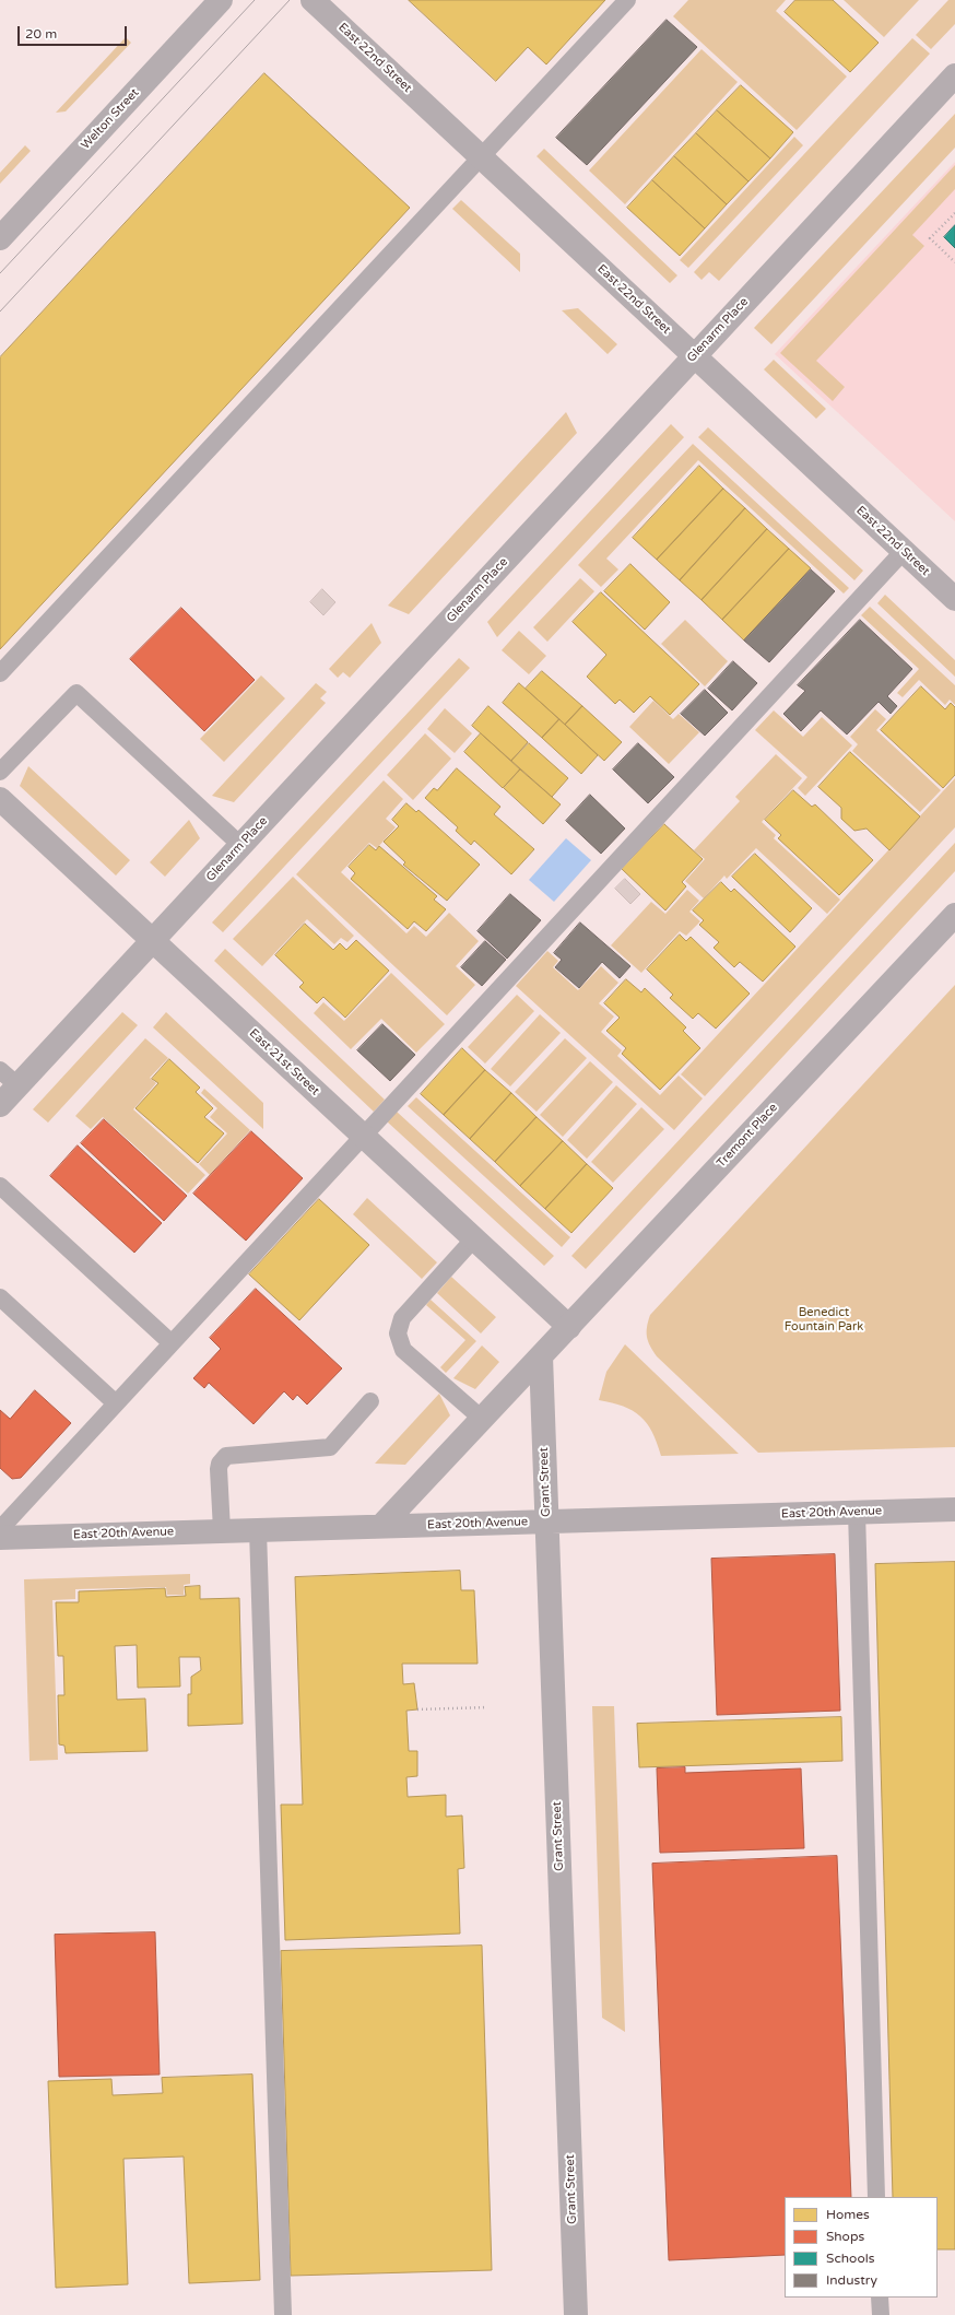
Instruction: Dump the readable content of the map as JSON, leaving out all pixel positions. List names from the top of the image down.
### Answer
{
  "streets": {
    "street": [
      "East 22nd Street",
      "Welton Street",
      "Glenarm Place",
      "East 21st Street",
      "Tremont Place",
      "Grant Street",
      "East 20th Avenue"
    ]
  },
  "crossings": [
    ["East 22nd Street", "Glenarm Place"],
    ["Glenarm Place", "East 21st Street"],
    ["East 21st Street", "Tremont Place"],
    ["Tremont Place", "Grant Street"],
    ["Tremont Place", "East 20th Avenue"],
    ["Grant Street", "East 20th Avenue"]
  ],
  "parks": ["Benedict Fountain Park"],
  "legend": [
    "Homes",
    "Shops",
    "Schools",
    "Industry"
  ],
  "scale_bar": "20 m"
}
